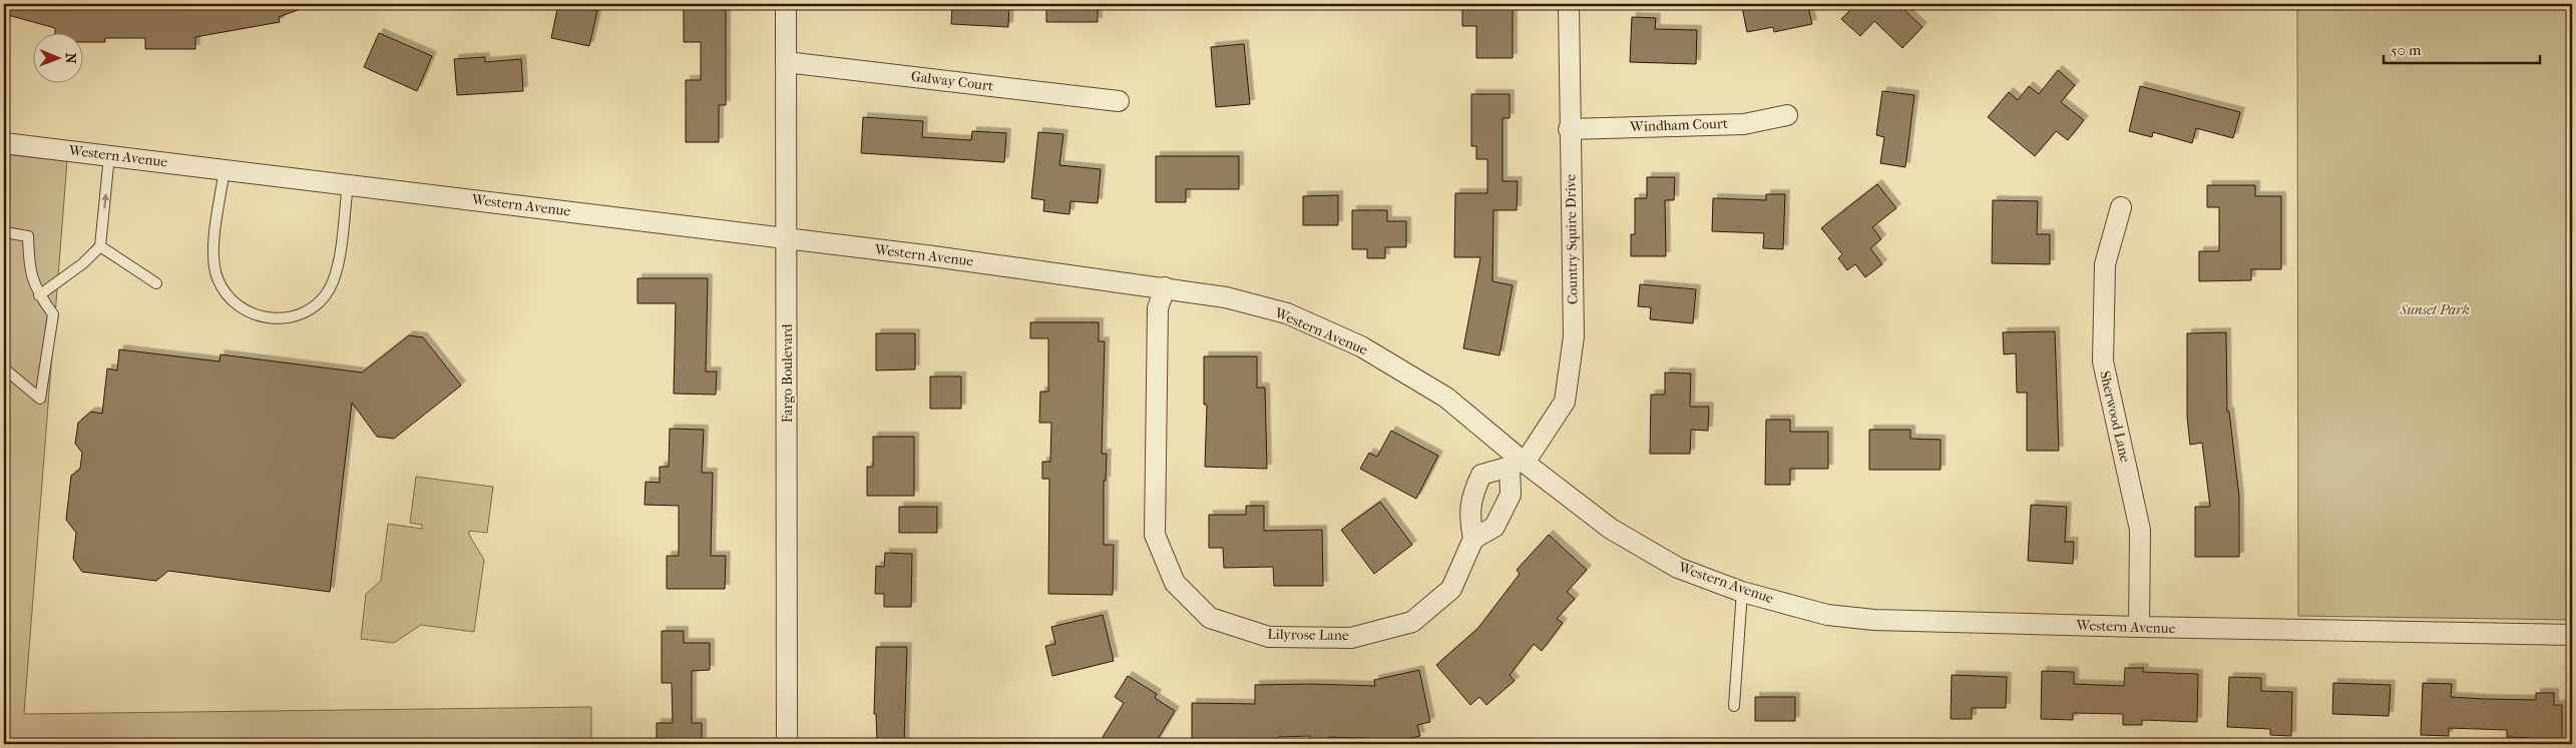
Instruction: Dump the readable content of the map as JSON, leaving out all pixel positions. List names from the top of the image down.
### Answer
{
  "streets": {
    "street": [
      "Galway Court",
      "Windham Court",
      "Western Avenue",
      "Country Squire Drive",
      "Fargo Boulevard",
      "Sherwood Lane",
      "Lilyrose Lane"
    ]
  },
  "crossings": [
    ["Galway Court", "Fargo Boulevard"],
    ["Windham Court", "Country Squire Drive"],
    ["Western Avenue", "Country Squire Drive"],
    ["Western Avenue", "Fargo Boulevard"],
    ["Western Avenue", "Sherwood Lane"],
    ["Western Avenue", "Lilyrose Lane"]
  ],
  "parks": ["Sunset Park"],
  "scale_bar": "50 m",
  "north": "right"
}
